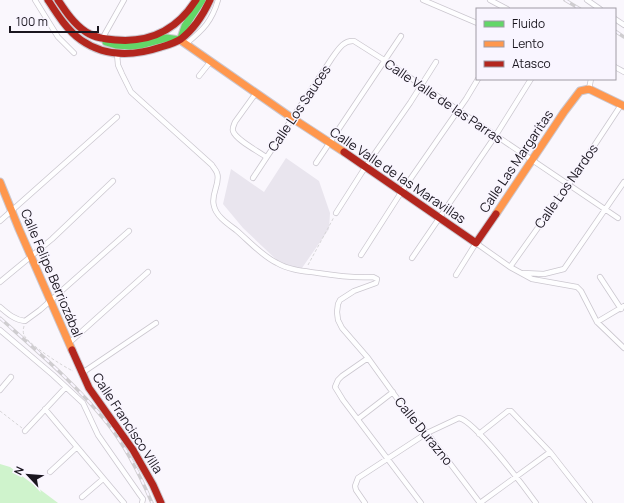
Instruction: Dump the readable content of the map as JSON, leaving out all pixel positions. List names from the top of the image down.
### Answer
{
  "streets": {
    "street": [
      "Calle Valle de las Parras",
      "Calle Los Sauces",
      "Calle Las Margaritas",
      "Calle Valle de las Maravillas",
      "Calle Los Nardos",
      "Calle Felipe Berriozábal",
      "Calle Francisco Villa",
      "Calle Durazno"
    ]
  },
  "crossings": [
    ["Calle Valle de las Parras", "Calle Los Sauces"],
    ["Calle Valle de las Parras", "Calle Las Margaritas"],
    ["Calle Valle de las Parras", "Calle Los Nardos"],
    ["Calle Los Sauces", "Calle Valle de las Maravillas"],
    ["Calle Las Margaritas", "Calle Valle de las Maravillas"],
    ["Calle Valle de las Maravillas", "Calle Los Nardos"],
    ["Calle Felipe Berriozábal", "Calle Francisco Villa"]
  ],
  "legend": ["Fluido", "Lento", "Atasco"],
  "scale_bar": "100 m",
  "north": "top left"
}
